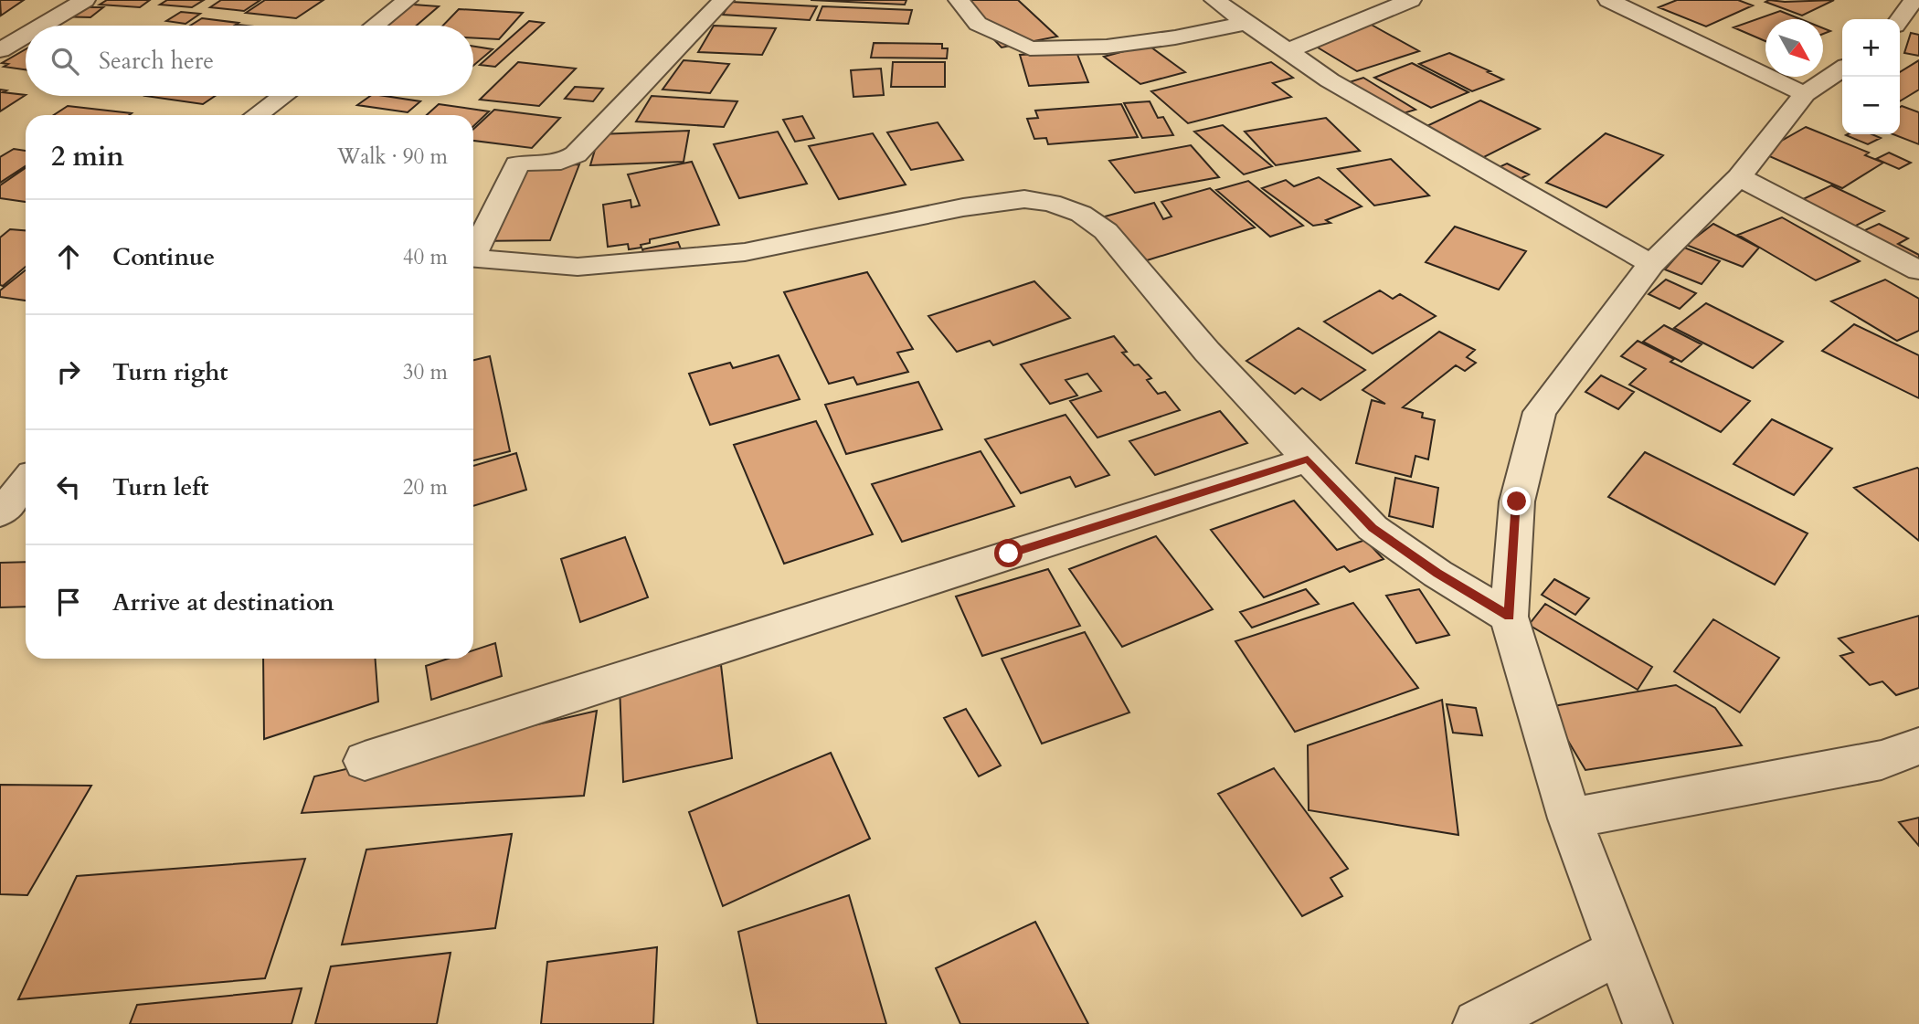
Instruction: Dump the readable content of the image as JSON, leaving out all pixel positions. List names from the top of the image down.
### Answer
{
  "north": "bottom right",
  "page": {
    "map_buttons": ["+", "−"],
    "search": "Search here",
    "heading": ["2 min", "Walk · 90 m"],
    "list": [
      ["Continue", "40 m"],
      ["Turn right", "30 m"],
      ["Turn left", "20 m"],
      "Arrive at destination"
    ]
  }
}
